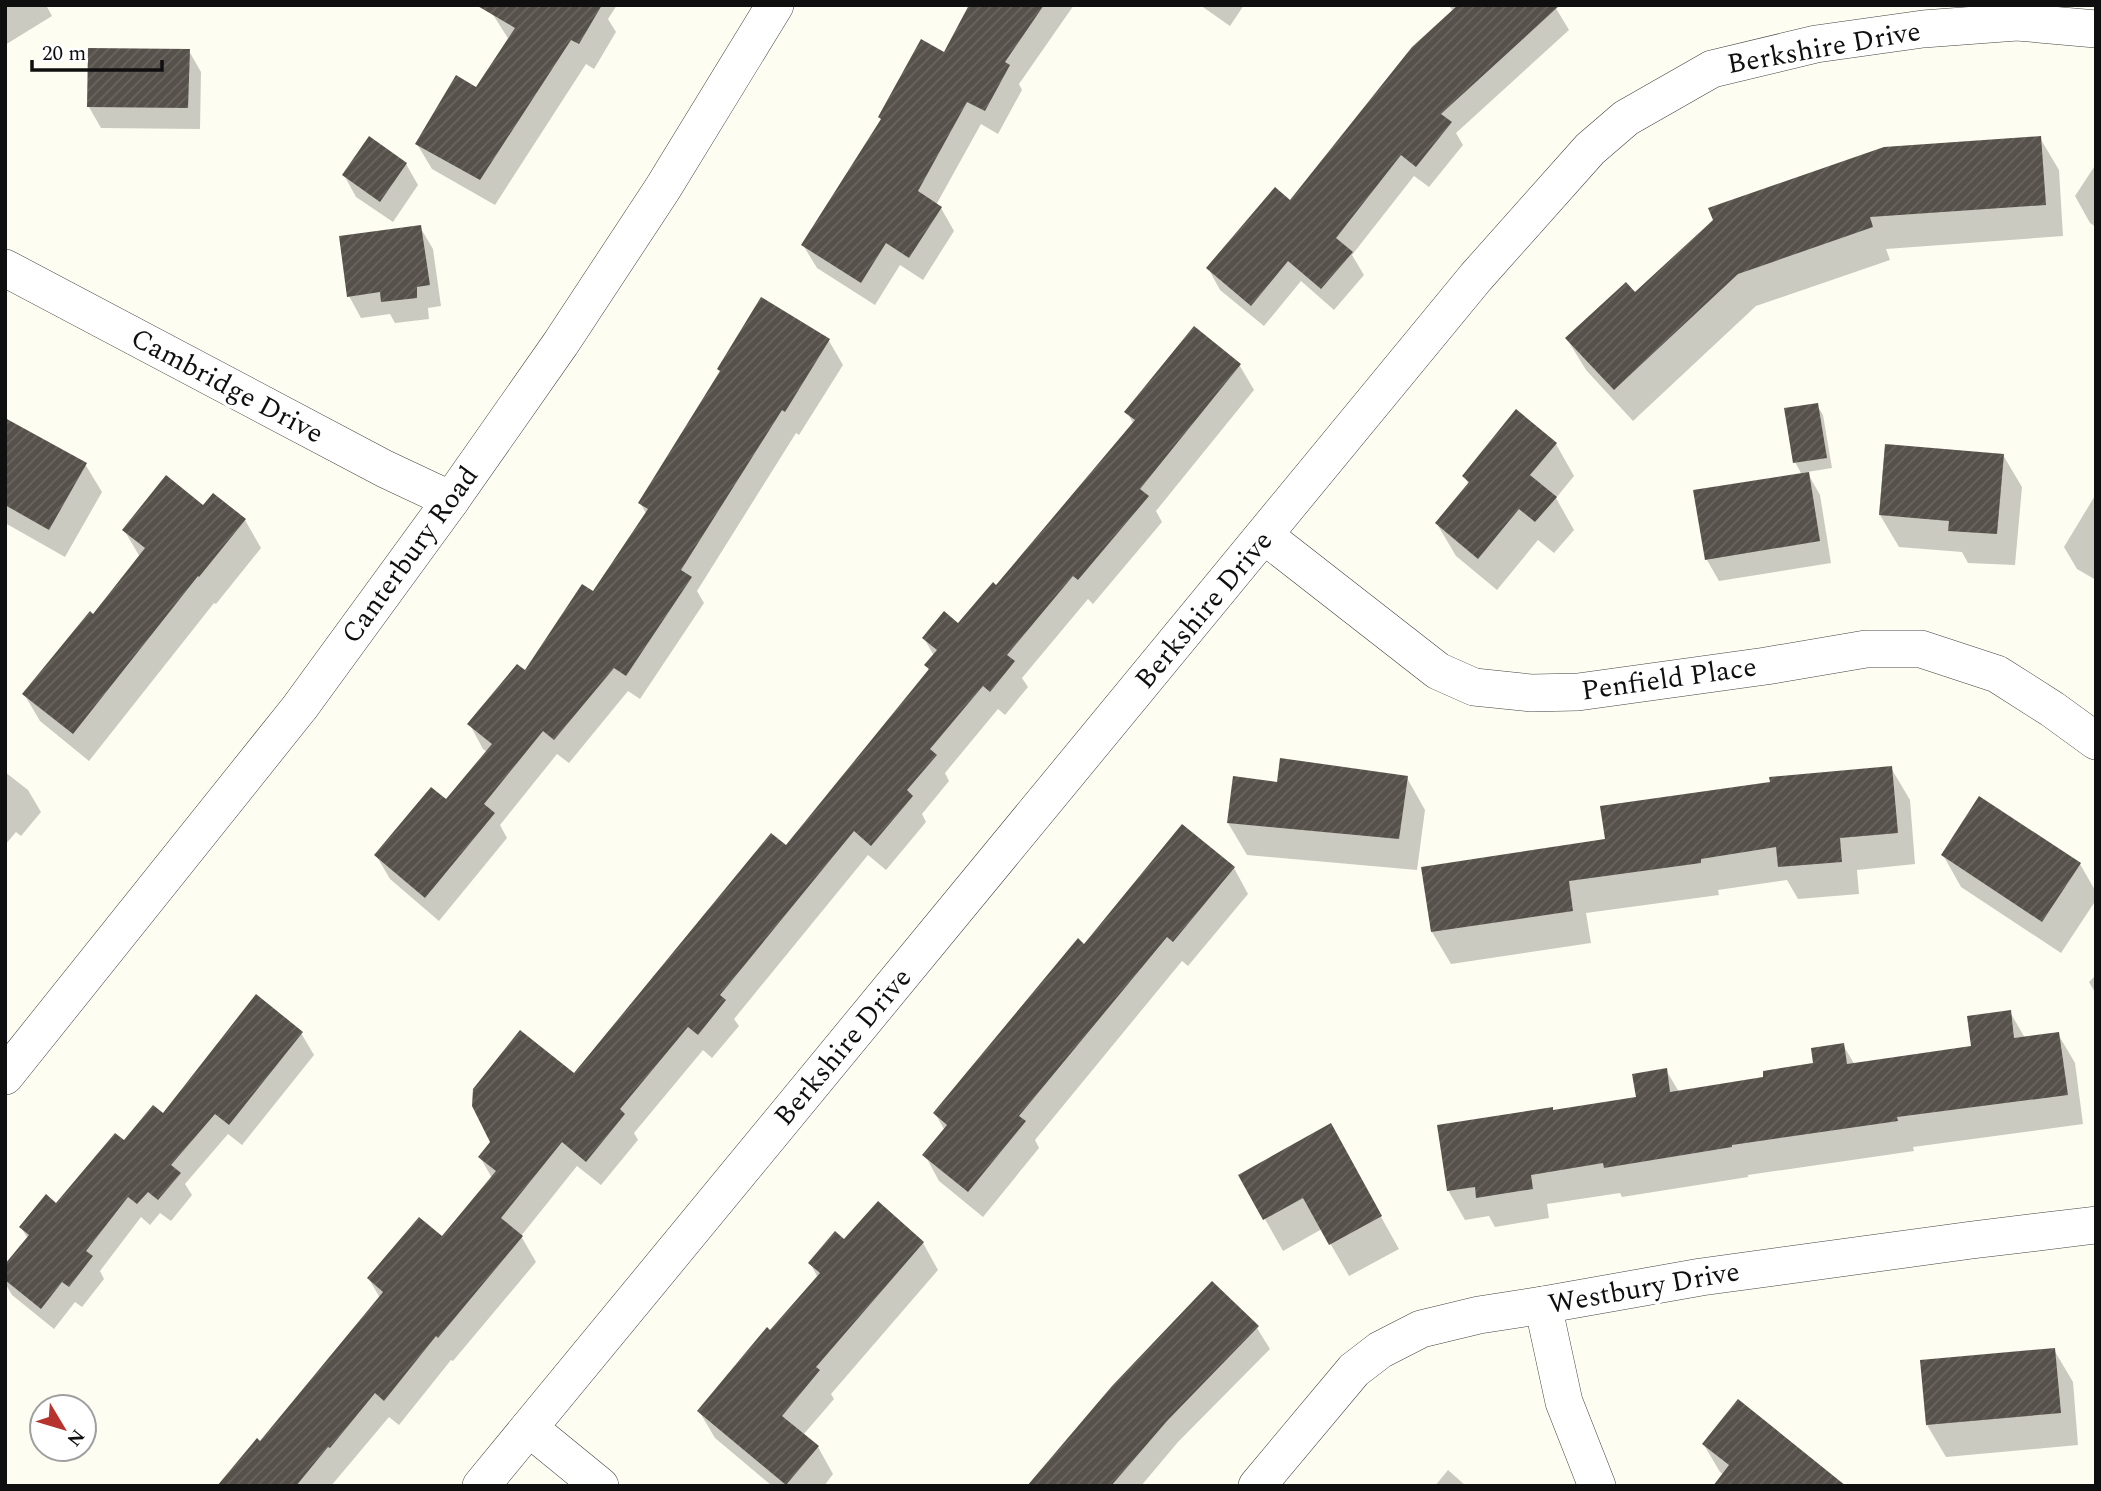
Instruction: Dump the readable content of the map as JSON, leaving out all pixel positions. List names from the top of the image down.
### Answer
{
  "streets": {
    "street": [
      "Berkshire Drive",
      "Cambridge Drive",
      "Canterbury Road",
      "Penfield Place",
      "Westbury Drive"
    ]
  },
  "crossings": [
    ["Berkshire Drive", "Penfield Place"],
    ["Cambridge Drive", "Canterbury Road"]
  ],
  "scale_bar": "20 m",
  "north": "bottom right"
}
